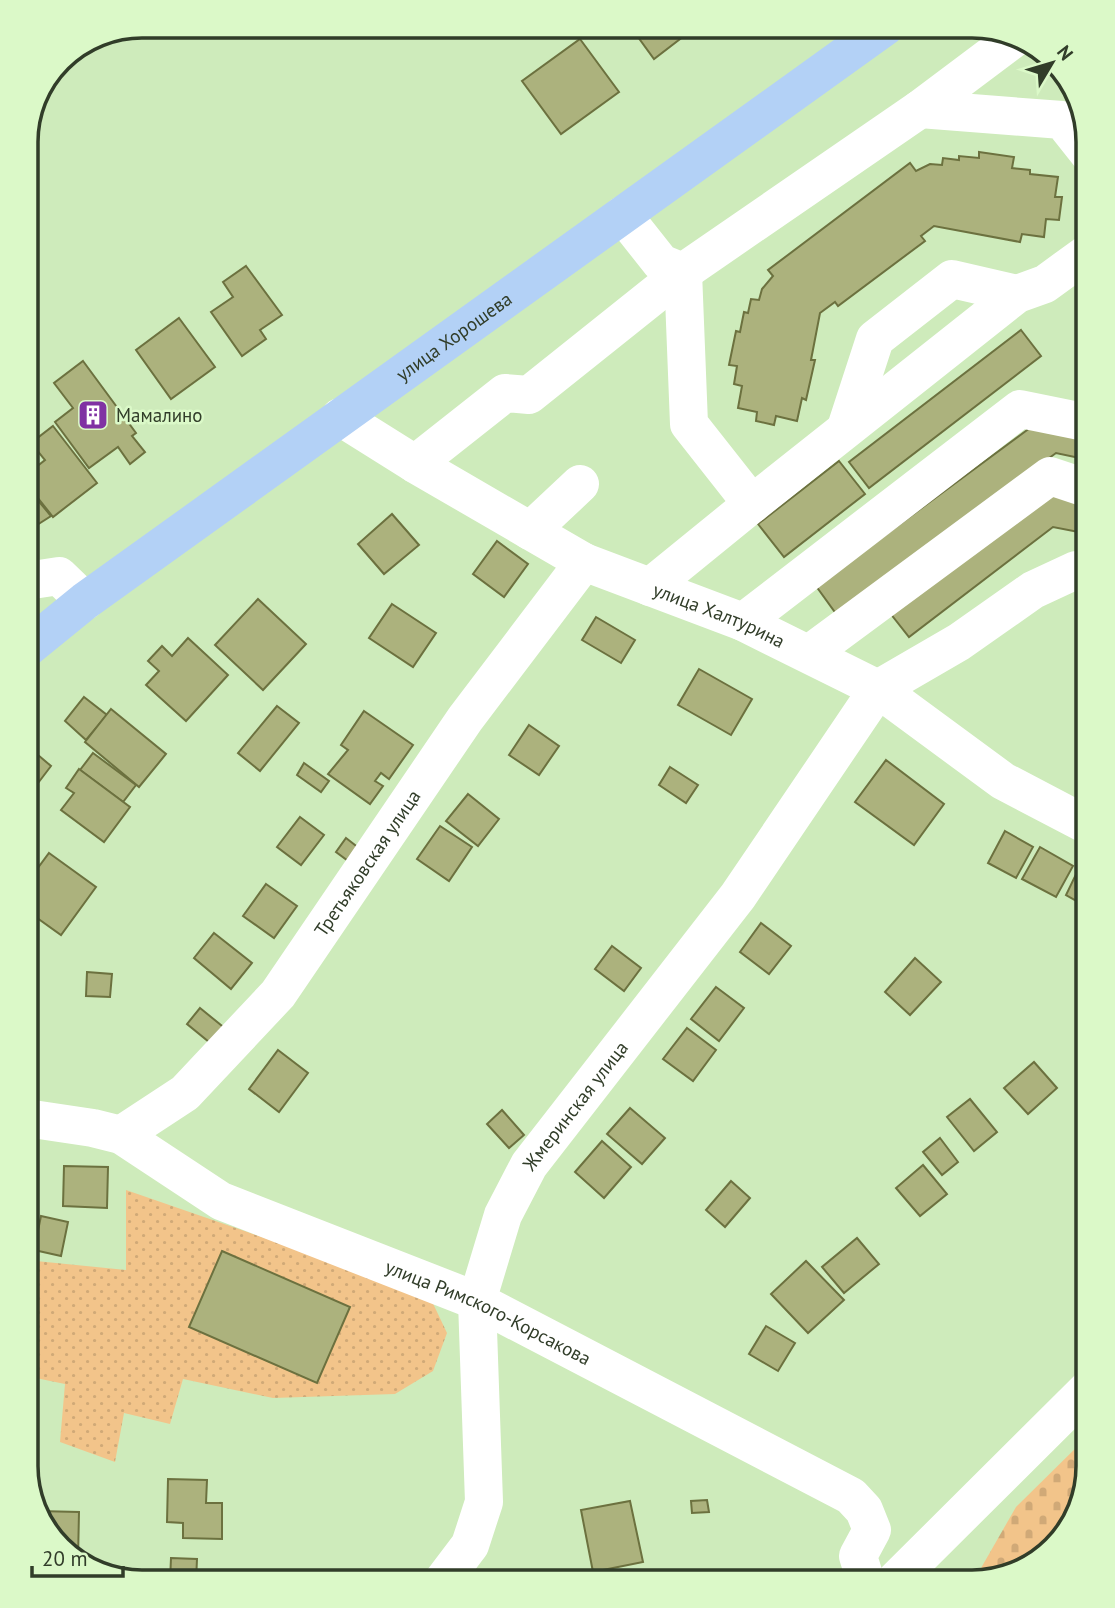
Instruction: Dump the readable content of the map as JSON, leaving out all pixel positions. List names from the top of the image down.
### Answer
{
  "streets": {
    "main road": ["улица Хорошева"],
    "street": [
      "улица Халтурина",
      "Третьяковская улица",
      "Жмеринская улица",
      "улица Римского-Корсакова"
    ]
  },
  "crossings": [
    ["улица Хорошева", "улица Халтурина"],
    ["улица Халтурина", "Третьяковская улица"],
    ["улица Халтурина", "Жмеринская улица"],
    ["Третьяковская улица", "улица Римского-Корсакова"],
    ["Жмеринская улица", "улица Римского-Корсакова"]
  ],
  "places": {
    "building": ["Мамалино"]
  },
  "scale_bar": "20 m",
  "north": "top right"
}
